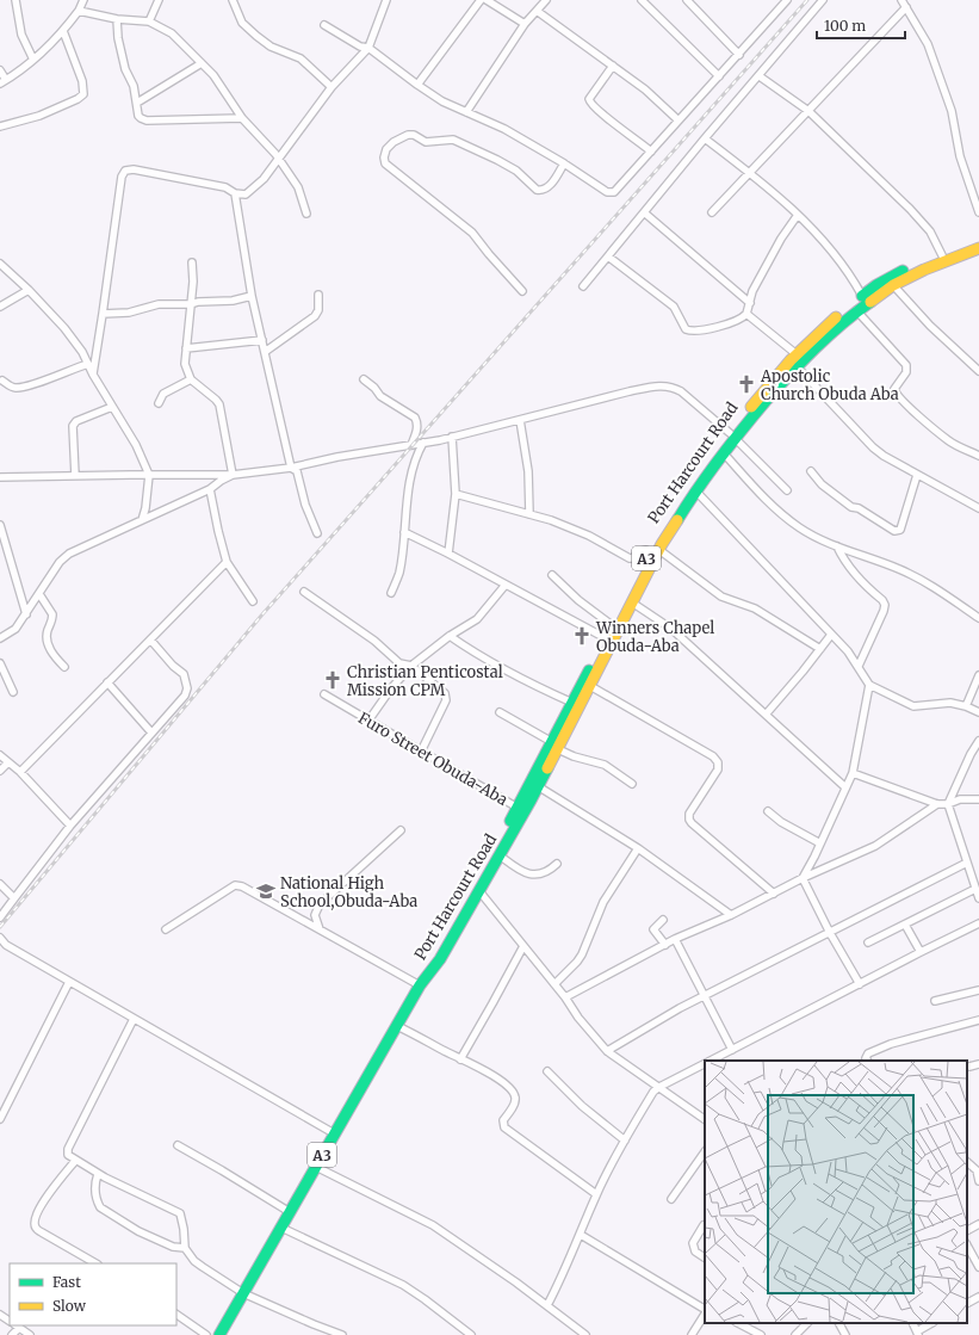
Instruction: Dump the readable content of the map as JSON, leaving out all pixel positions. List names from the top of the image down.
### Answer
{
  "streets": {
    "highway": ["Port Harcourt Road", "A3"],
    "street": ["Furo Street Obuda-Aba"]
  },
  "crossings": [
    ["Port Harcourt Road", "A3"],
    ["Port Harcourt Road", "Furo Street Obuda-Aba"]
  ],
  "places": {
    "church": ["Apostolic Church Obuda Aba", "Winners Chapel Obuda-Aba", "Christian Penticostal Mission CPM"],
    "school or university": ["National High School,Obuda-Aba"]
  },
  "legend": ["Fast", "Slow"],
  "scale_bar": "100 m"
}
